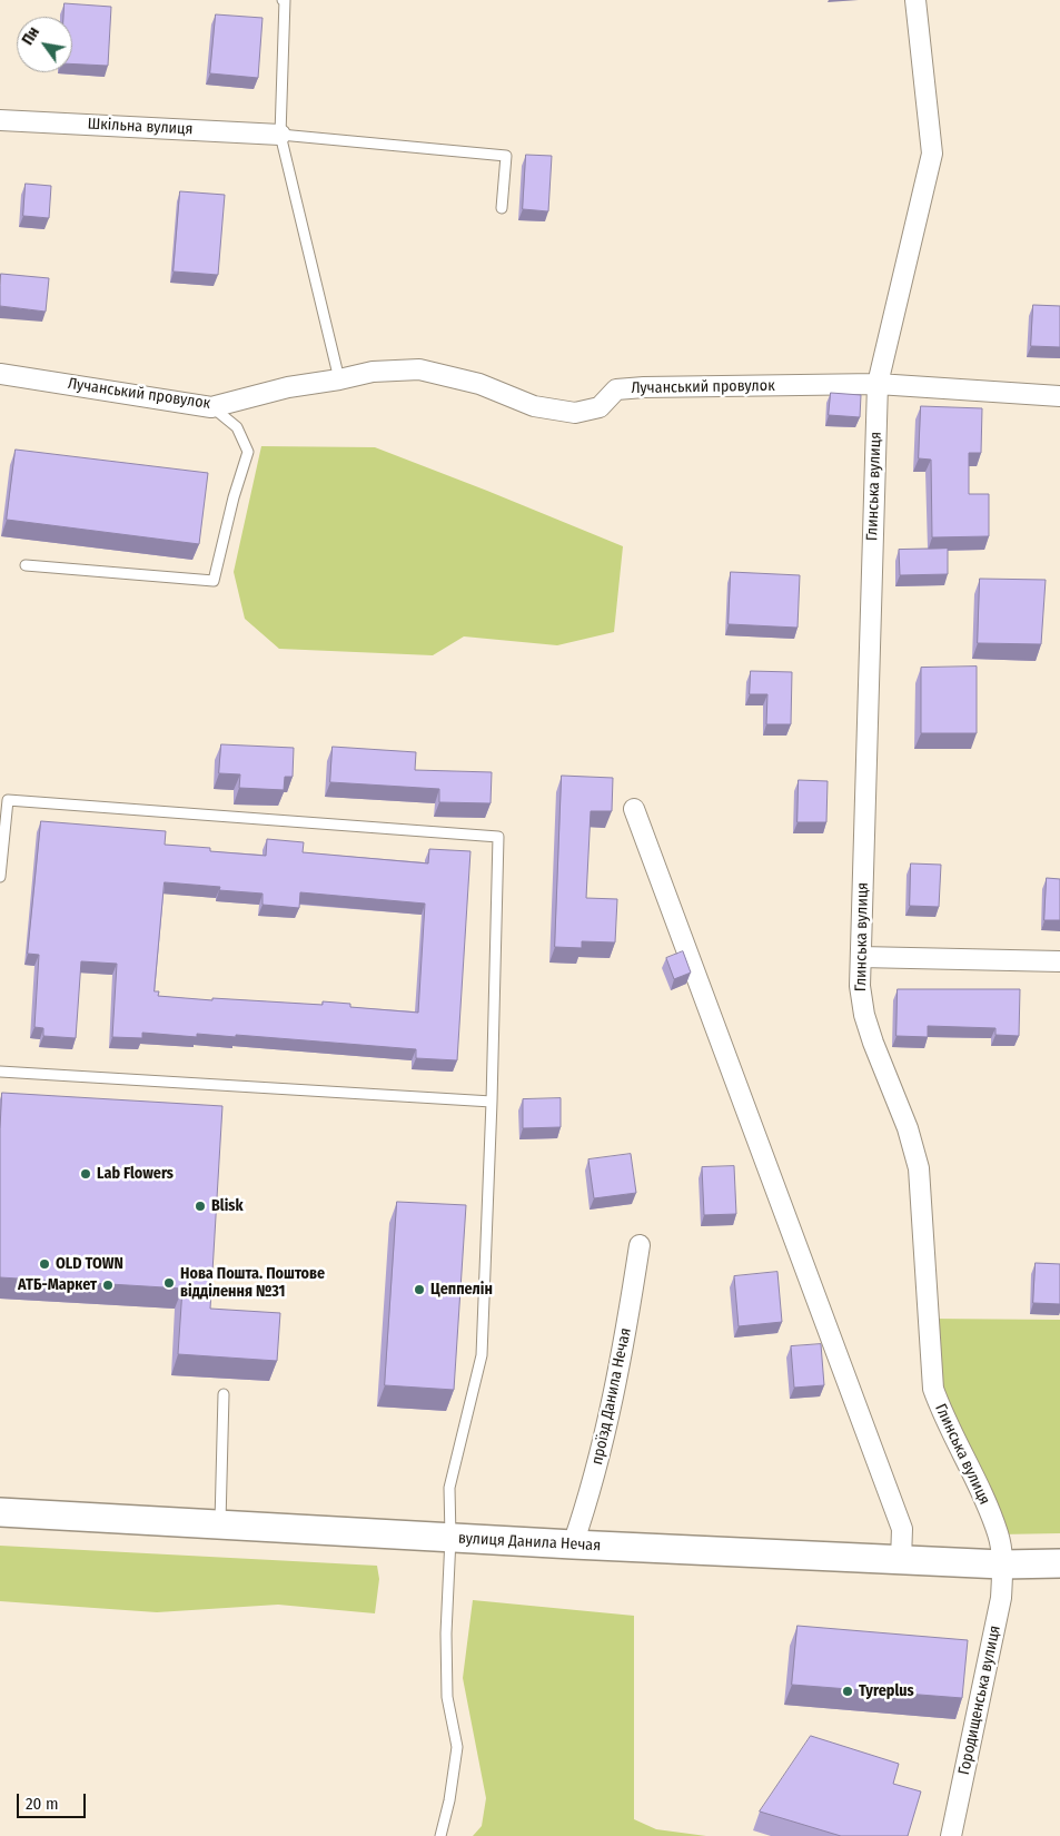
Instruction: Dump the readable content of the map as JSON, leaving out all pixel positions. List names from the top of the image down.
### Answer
{
  "streets": {
    "main road": ["вулиця Данила Нечая"],
    "street": [
      "Шкільна вулиця",
      "Лучанський провулок",
      "Глинська вулиця",
      "проїзд Данила Нечая",
      "Городищенська вулиця"
    ]
  },
  "crossings": [
    ["Лучанський провулок", "Глинська вулиця"],
    ["Глинська вулиця", "вулиця Данила Нечая"],
    ["Глинська вулиця", "Городищенська вулиця"],
    ["проїзд Данила Нечая", "вулиця Данила Нечая"],
    ["вулиця Данила Нечая", "Городищенська вулиця"]
  ],
  "places": [
    "Lab Flowers",
    "Blisk",
    "OLD TOWN",
    "Нова Пошта. Поштове відділення №31",
    "АТБ-Маркет",
    "Цеппелін",
    "Tyreplus"
  ],
  "scale_bar": "20 m",
  "north": "top left"
}
